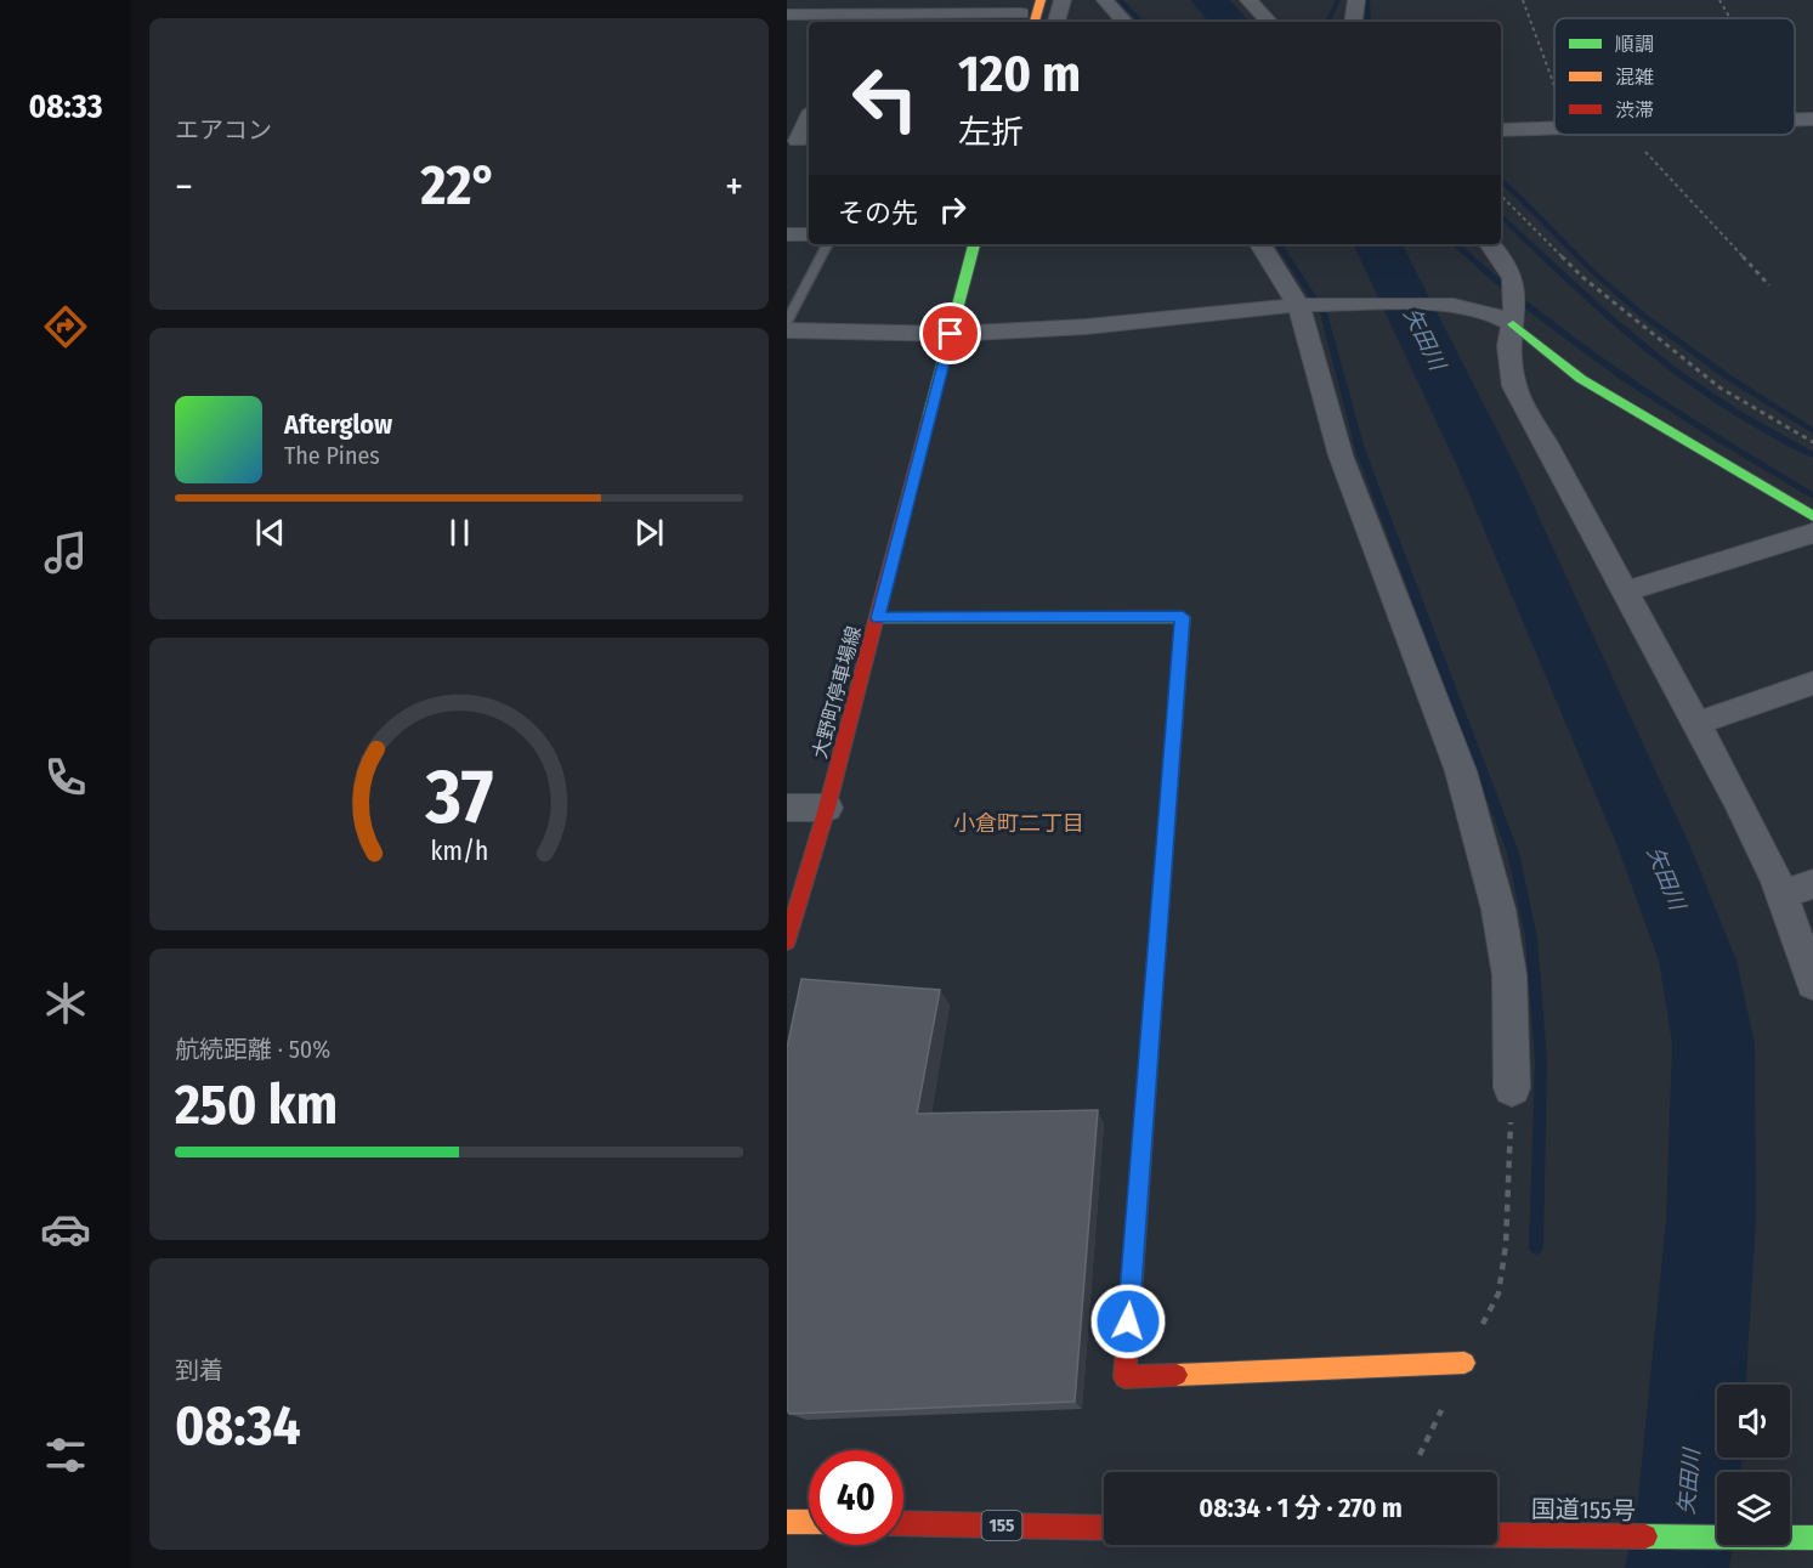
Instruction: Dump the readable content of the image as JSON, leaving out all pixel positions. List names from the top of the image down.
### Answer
{
  "streets": {
    "main road": ["大野町停車場線", "国道155号", "155"]
  },
  "districts": ["小倉町二丁目"],
  "water": ["矢田川"],
  "legend": ["順調", "混雑", "渋滞"],
  "page": {
    "tabs": "08:33",
    "tile": [
      "エアコン",
      ["航続距離 · 50%", "250 km"],
      ["到着", "08:34"]
    ],
    "turn": ["120 m", "左折"],
    "heat": ["−", "22°", "+"],
    "then": "その先",
    "song": ["Afterglow", "The Pines"],
    "limit": "40",
    "trip": "08:34 · 1 分 · 270 m",
    "gauge": ["37", "km/h"]
  }
}
